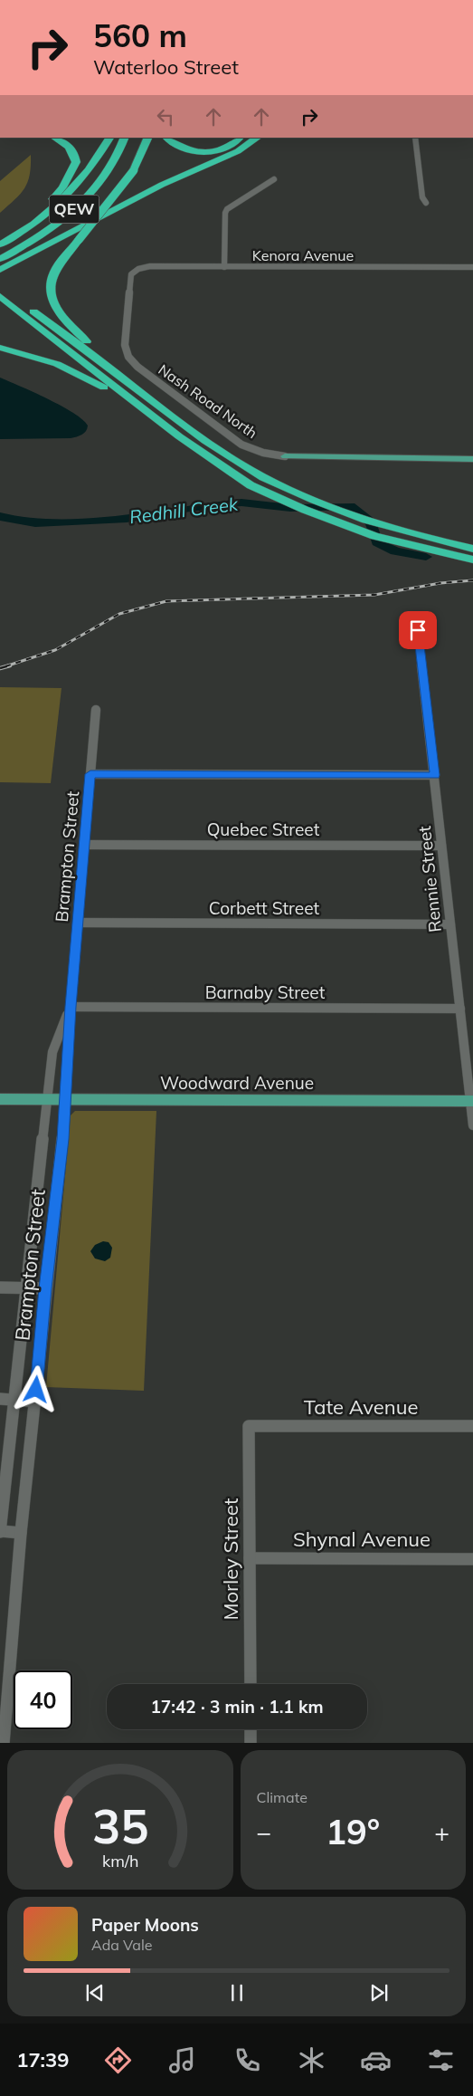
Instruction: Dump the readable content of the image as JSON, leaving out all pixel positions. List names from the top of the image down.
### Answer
{
  "streets": {
    "highway": ["QEW"],
    "main road": ["Nash Road North", "Woodward Avenue"],
    "street": [
      "Kenora Avenue",
      "Quebec Street",
      "Brampton Street",
      "Rennie Street",
      "Corbett Street",
      "Barnaby Street",
      "Tate Avenue",
      "Shynal Avenue",
      "Morley Street"
    ]
  },
  "crossings": [
    ["Kenora Avenue", "Nash Road North"],
    ["Quebec Street", "Brampton Street"],
    ["Quebec Street", "Rennie Street"],
    ["Brampton Street", "Corbett Street"],
    ["Brampton Street", "Barnaby Street"],
    ["Brampton Street", "Woodward Avenue"],
    ["Rennie Street", "Corbett Street"],
    ["Rennie Street", "Barnaby Street"],
    ["Rennie Street", "Woodward Avenue"],
    ["Tate Avenue", "Morley Street"],
    ["Shynal Avenue", "Morley Street"]
  ],
  "water": ["Redhill Creek"],
  "page": {
    "turn": ["560 m", "Waterloo Street"],
    "limit": "40",
    "trip": "17:42 · 3 min · 1.1 km",
    "tile": "Climate",
    "heat": ["−", "19°", "+"],
    "song": ["Paper Moons", "Ada Vale"],
    "tabs": "17:39",
    "gauge": ["35", "km/h"]
  }
}
